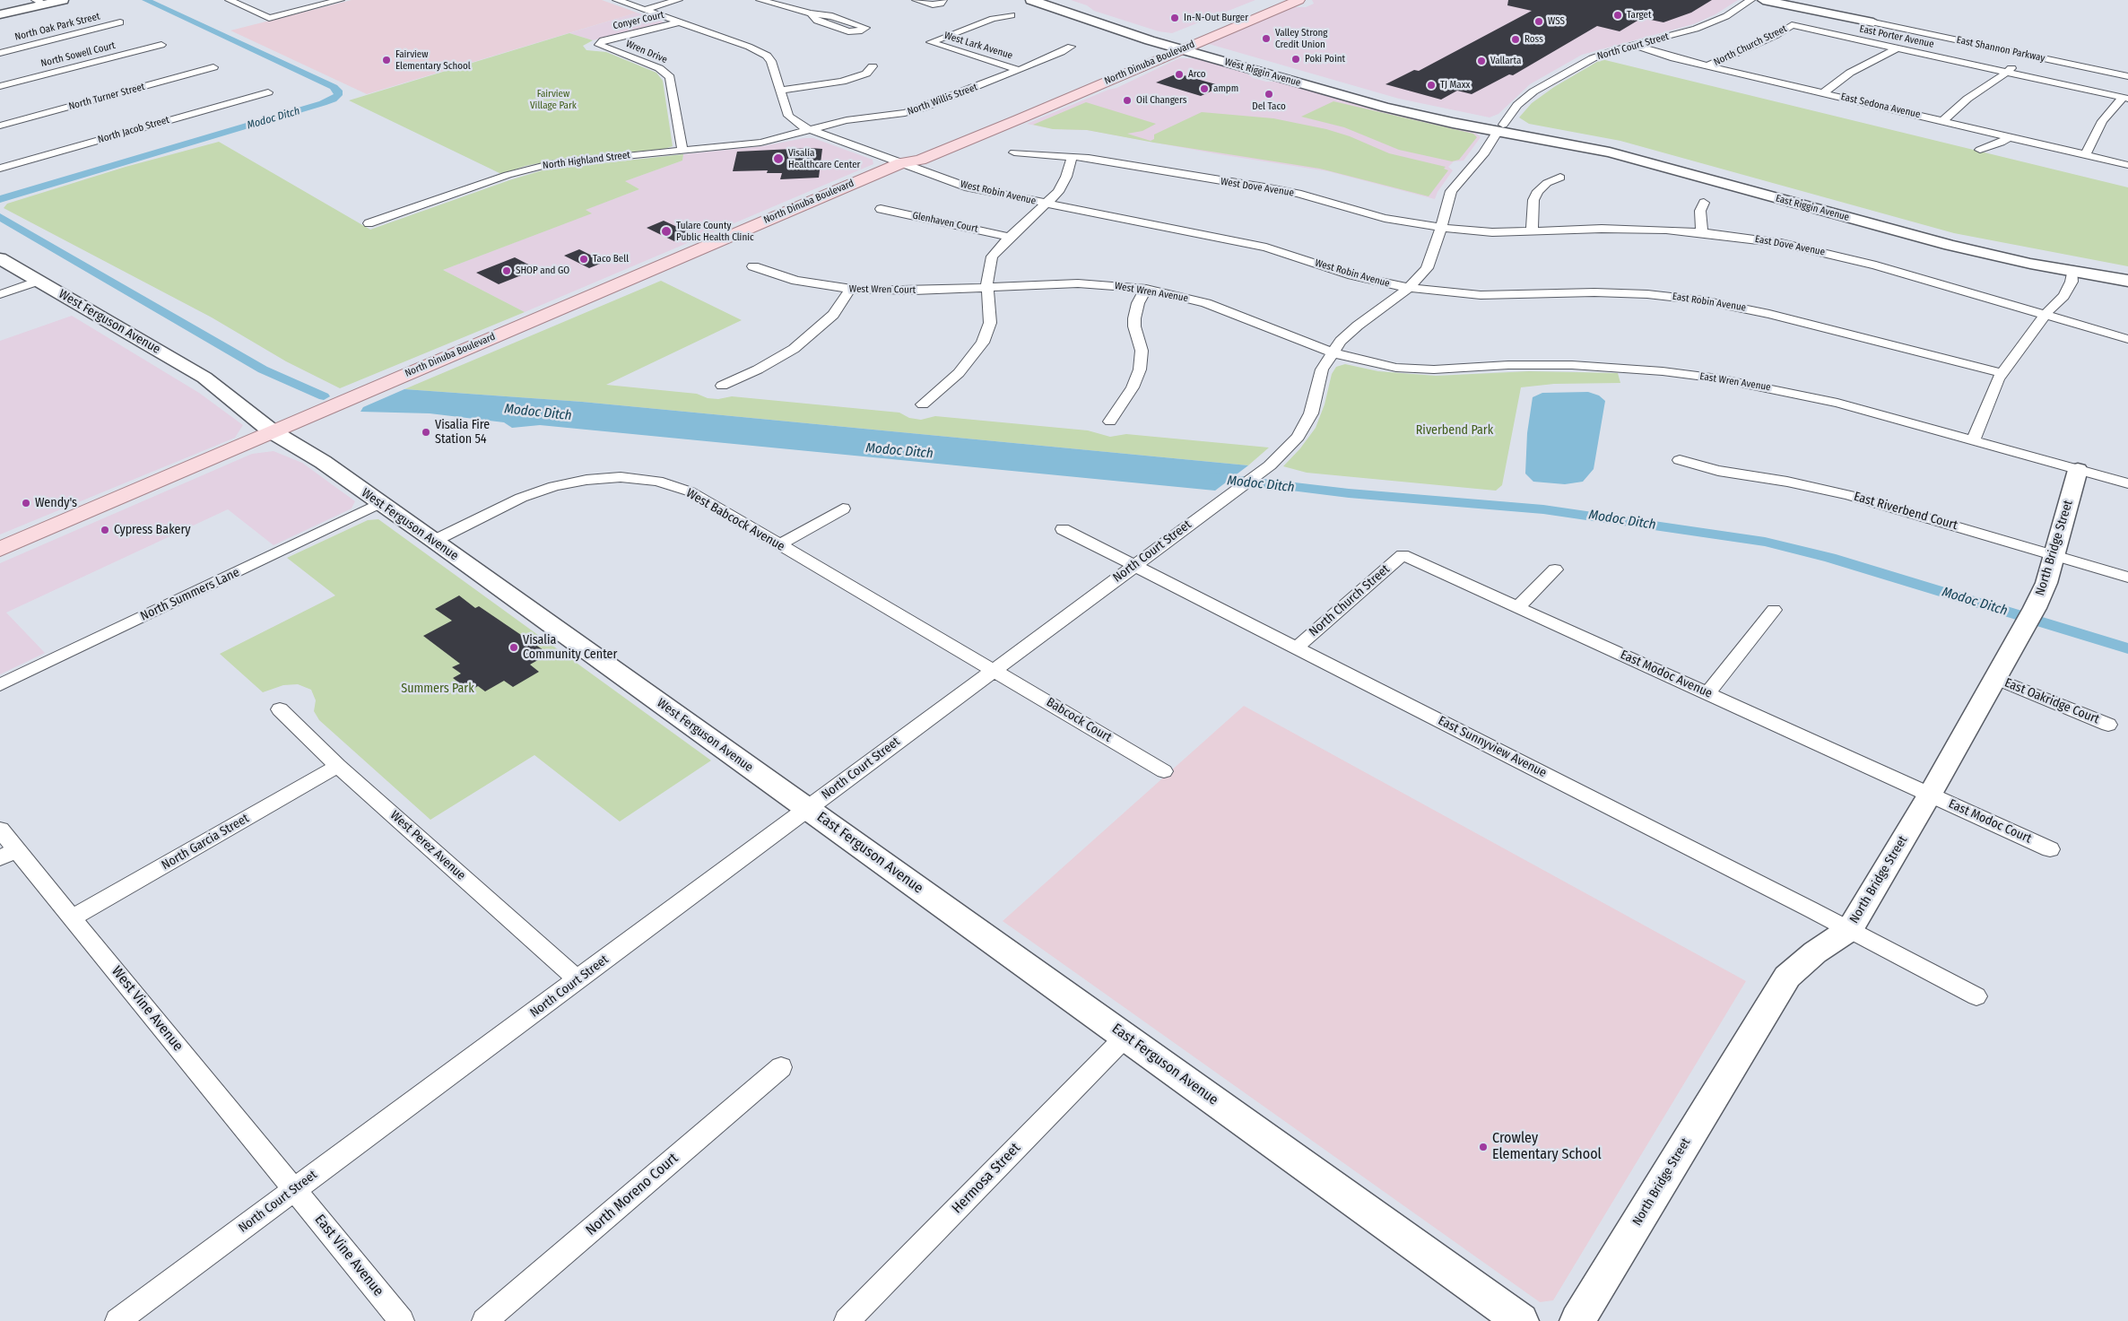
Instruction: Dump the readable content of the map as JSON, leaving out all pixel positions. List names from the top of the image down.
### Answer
{
  "streets": {
    "main road": [
      "East Shannon Parkway",
      "North Dinuba Boulevard",
      "West Riggin Avenue",
      "East Riggin Avenue",
      "West Ferguson Avenue",
      "North Bridge Street",
      "East Ferguson Avenue"
    ],
    "street": [
      "Conyer Court",
      "North Oak Park Street",
      "East Porter Avenue",
      "West Lark Avenue",
      "North Church Street",
      "North Court Street",
      "Wren Drive",
      "North Sowell Court",
      "North Turner Street",
      "North Willis Street",
      "East Sedona Avenue",
      "North Jacob Street",
      "North Highland Street",
      "West Dove Avenue",
      "West Robin Avenue",
      "Glenhaven Court",
      "East Dove Avenue",
      "West Wren Court",
      "West Wren Avenue",
      "East Robin Avenue",
      "East Wren Avenue",
      "East Riverbend Court",
      "West Babcock Avenue",
      "North Summers Lane",
      "East Modoc Avenue",
      "East Oakridge Court",
      "Babcock Court",
      "East Sunnyview Avenue",
      "East Modoc Court",
      "North Garcia Street",
      "West Perez Avenue",
      "West Vine Avenue",
      "Hermosa Street",
      "North Moreno Court",
      "East Vine Avenue"
    ]
  },
  "crossings": [
    ["Conyer Court", "Wren Drive"],
    ["Conyer Court", "West Robin Avenue"],
    ["East Porter Avenue", "North Church Street"],
    ["West Lark Avenue", "North Willis Street"],
    ["North Church Street", "East Sedona Avenue"],
    ["North Church Street", "East Modoc Avenue"],
    ["North Church Street", "East Sunnyview Avenue"],
    ["North Court Street", "West Riggin Avenue"],
    ["North Court Street", "East Sedona Avenue"],
    ["North Court Street", "West Dove Avenue"],
    ["North Court Street", "West Robin Avenue"],
    ["North Court Street", "East Riggin Avenue"],
    ["North Court Street", "East Dove Avenue"],
    ["North Court Street", "West Wren Avenue"],
    ["North Court Street", "East Robin Avenue"],
    ["North Court Street", "West Ferguson Avenue"],
    ["North Court Street", "East Wren Avenue"],
    ["North Court Street", "West Babcock Avenue"],
    ["North Court Street", "Babcock Court"],
    ["North Court Street", "East Sunnyview Avenue"],
    ["North Court Street", "West Perez Avenue"],
    ["North Court Street", "East Ferguson Avenue"],
    ["North Court Street", "West Vine Avenue"],
    ["North Court Street", "East Vine Avenue"],
    ["Wren Drive", "North Highland Street"],
    ["North Dinuba Boulevard", "West Riggin Avenue"],
    ["North Dinuba Boulevard", "West Robin Avenue"],
    ["North Dinuba Boulevard", "West Ferguson Avenue"],
    ["West Riggin Avenue", "East Riggin Avenue"],
    ["North Willis Street", "North Highland Street"],
    ["North Willis Street", "West Robin Avenue"],
    ["North Highland Street", "West Robin Avenue"],
    ["West Dove Avenue", "East Dove Avenue"],
    ["West Robin Avenue", "East Robin Avenue"],
    ["West Wren Court", "West Wren Avenue"],
    ["West Wren Avenue", "East Wren Avenue"],
    ["West Ferguson Avenue", "West Babcock Avenue"],
    ["West Ferguson Avenue", "North Summers Lane"],
    ["West Ferguson Avenue", "East Ferguson Avenue"],
    ["East Wren Avenue", "North Bridge Street"],
    ["East Riverbend Court", "North Bridge Street"],
    ["West Babcock Avenue", "Babcock Court"],
    ["North Bridge Street", "East Modoc Avenue"],
    ["North Bridge Street", "East Oakridge Court"],
    ["North Bridge Street", "East Sunnyview Avenue"],
    ["North Bridge Street", "East Modoc Court"],
    ["East Modoc Avenue", "East Modoc Court"],
    ["North Garcia Street", "West Perez Avenue"],
    ["North Garcia Street", "West Vine Avenue"],
    ["East Ferguson Avenue", "Hermosa Street"],
    ["West Vine Avenue", "East Vine Avenue"]
  ],
  "water": ["Modoc Ditch"],
  "parks": ["Fairview Village Park", "Riverbend Park", "Summers Park"],
  "places": [
    "Target",
    "In-N-Out Burger",
    "WSS",
    "Valley Strong Credit Union",
    "Ross",
    "Poki Point",
    "Fairview Elementary School",
    "Vallarta",
    "Arco",
    "TJ Maxx",
    "ampm",
    "Del Taco",
    "Oil Changers",
    "Visalia Healthcare Center",
    "Tulare County Public Health Clinic",
    "Taco Bell",
    "SHOP and GO",
    "Visalia Fire Station 54",
    "Wendy's",
    "Cypress Bakery",
    "Visalia Community Center",
    "Crowley Elementary School"
  ]
}
